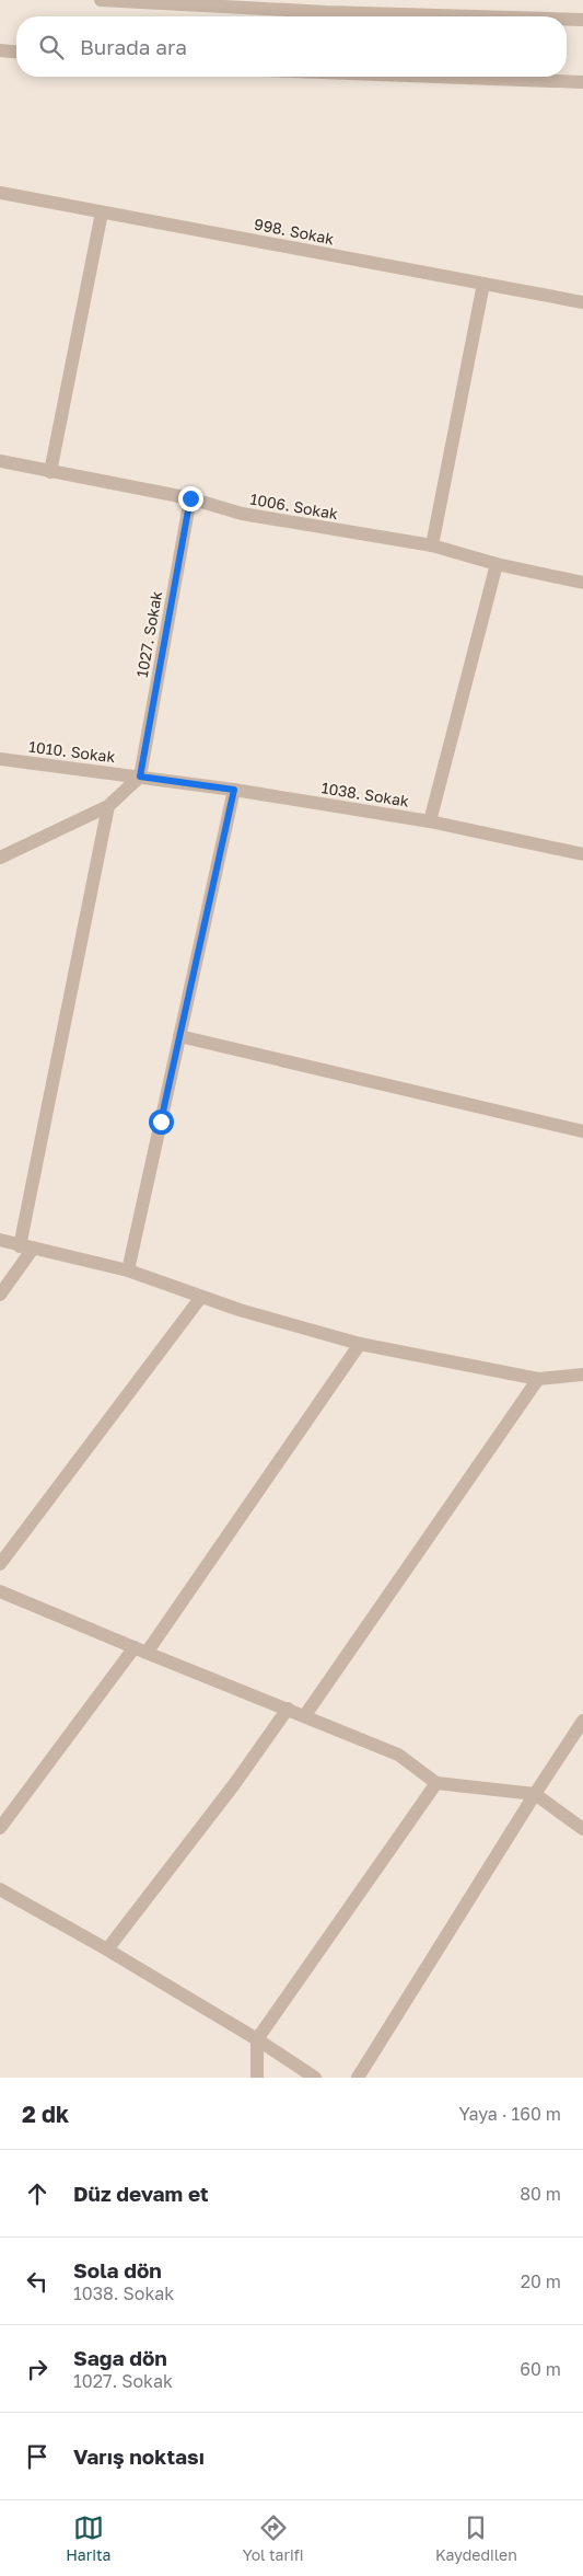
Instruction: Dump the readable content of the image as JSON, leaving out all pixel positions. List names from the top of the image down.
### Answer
{
  "streets": {
    "street": [
      "998. Sokak",
      "1006. Sokak",
      "1027. Sokak",
      "1010. Sokak",
      "1038. Sokak"
    ]
  },
  "crossings": [
    ["1006. Sokak", "1027. Sokak"],
    ["1027. Sokak", "1010. Sokak"],
    ["1027. Sokak", "1038. Sokak"],
    ["1010. Sokak", "1038. Sokak"]
  ],
  "page": {
    "search": "Burada ara",
    "heading": ["2 dk", "Yaya · 160 m"],
    "list": [
      ["Düz devam et", "80 m"],
      ["Sola dön", "1038. Sokak", "20 m"],
      ["Sağa dön", "1027. Sokak", "60 m"],
      "Varış noktası"
    ],
    "nav": ["Harita", "Yol tarifi", "Kaydedilen"]
  }
}
